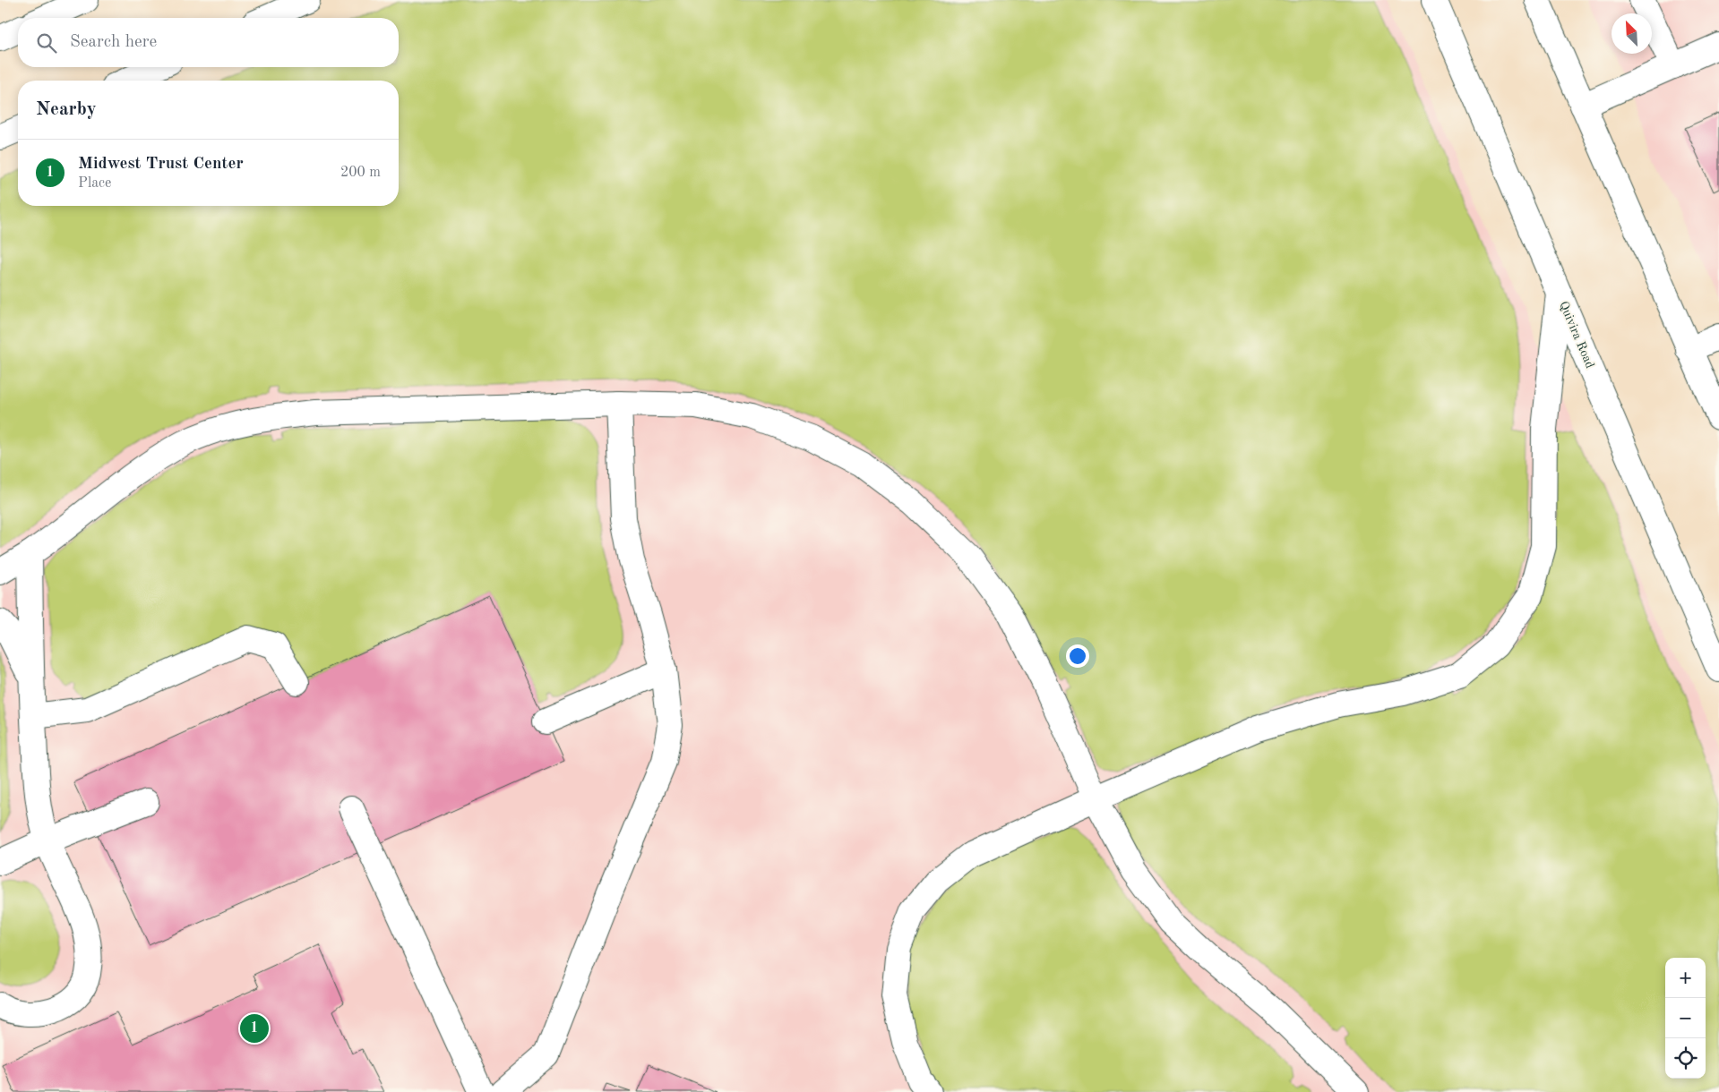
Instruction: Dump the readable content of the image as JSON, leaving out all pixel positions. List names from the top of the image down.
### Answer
{
  "streets": {
    "street": ["Quivira Road"]
  },
  "north": "top left",
  "page": {
    "search": "Search here",
    "heading": "Nearby",
    "list": [
      {
        "mark": "1",
        "name": "Midwest Trust Center",
        "note": "Place",
        "value": "200 m"
      }
    ],
    "map_buttons": ["+", "−"],
    "pins": "1"
  }
}
